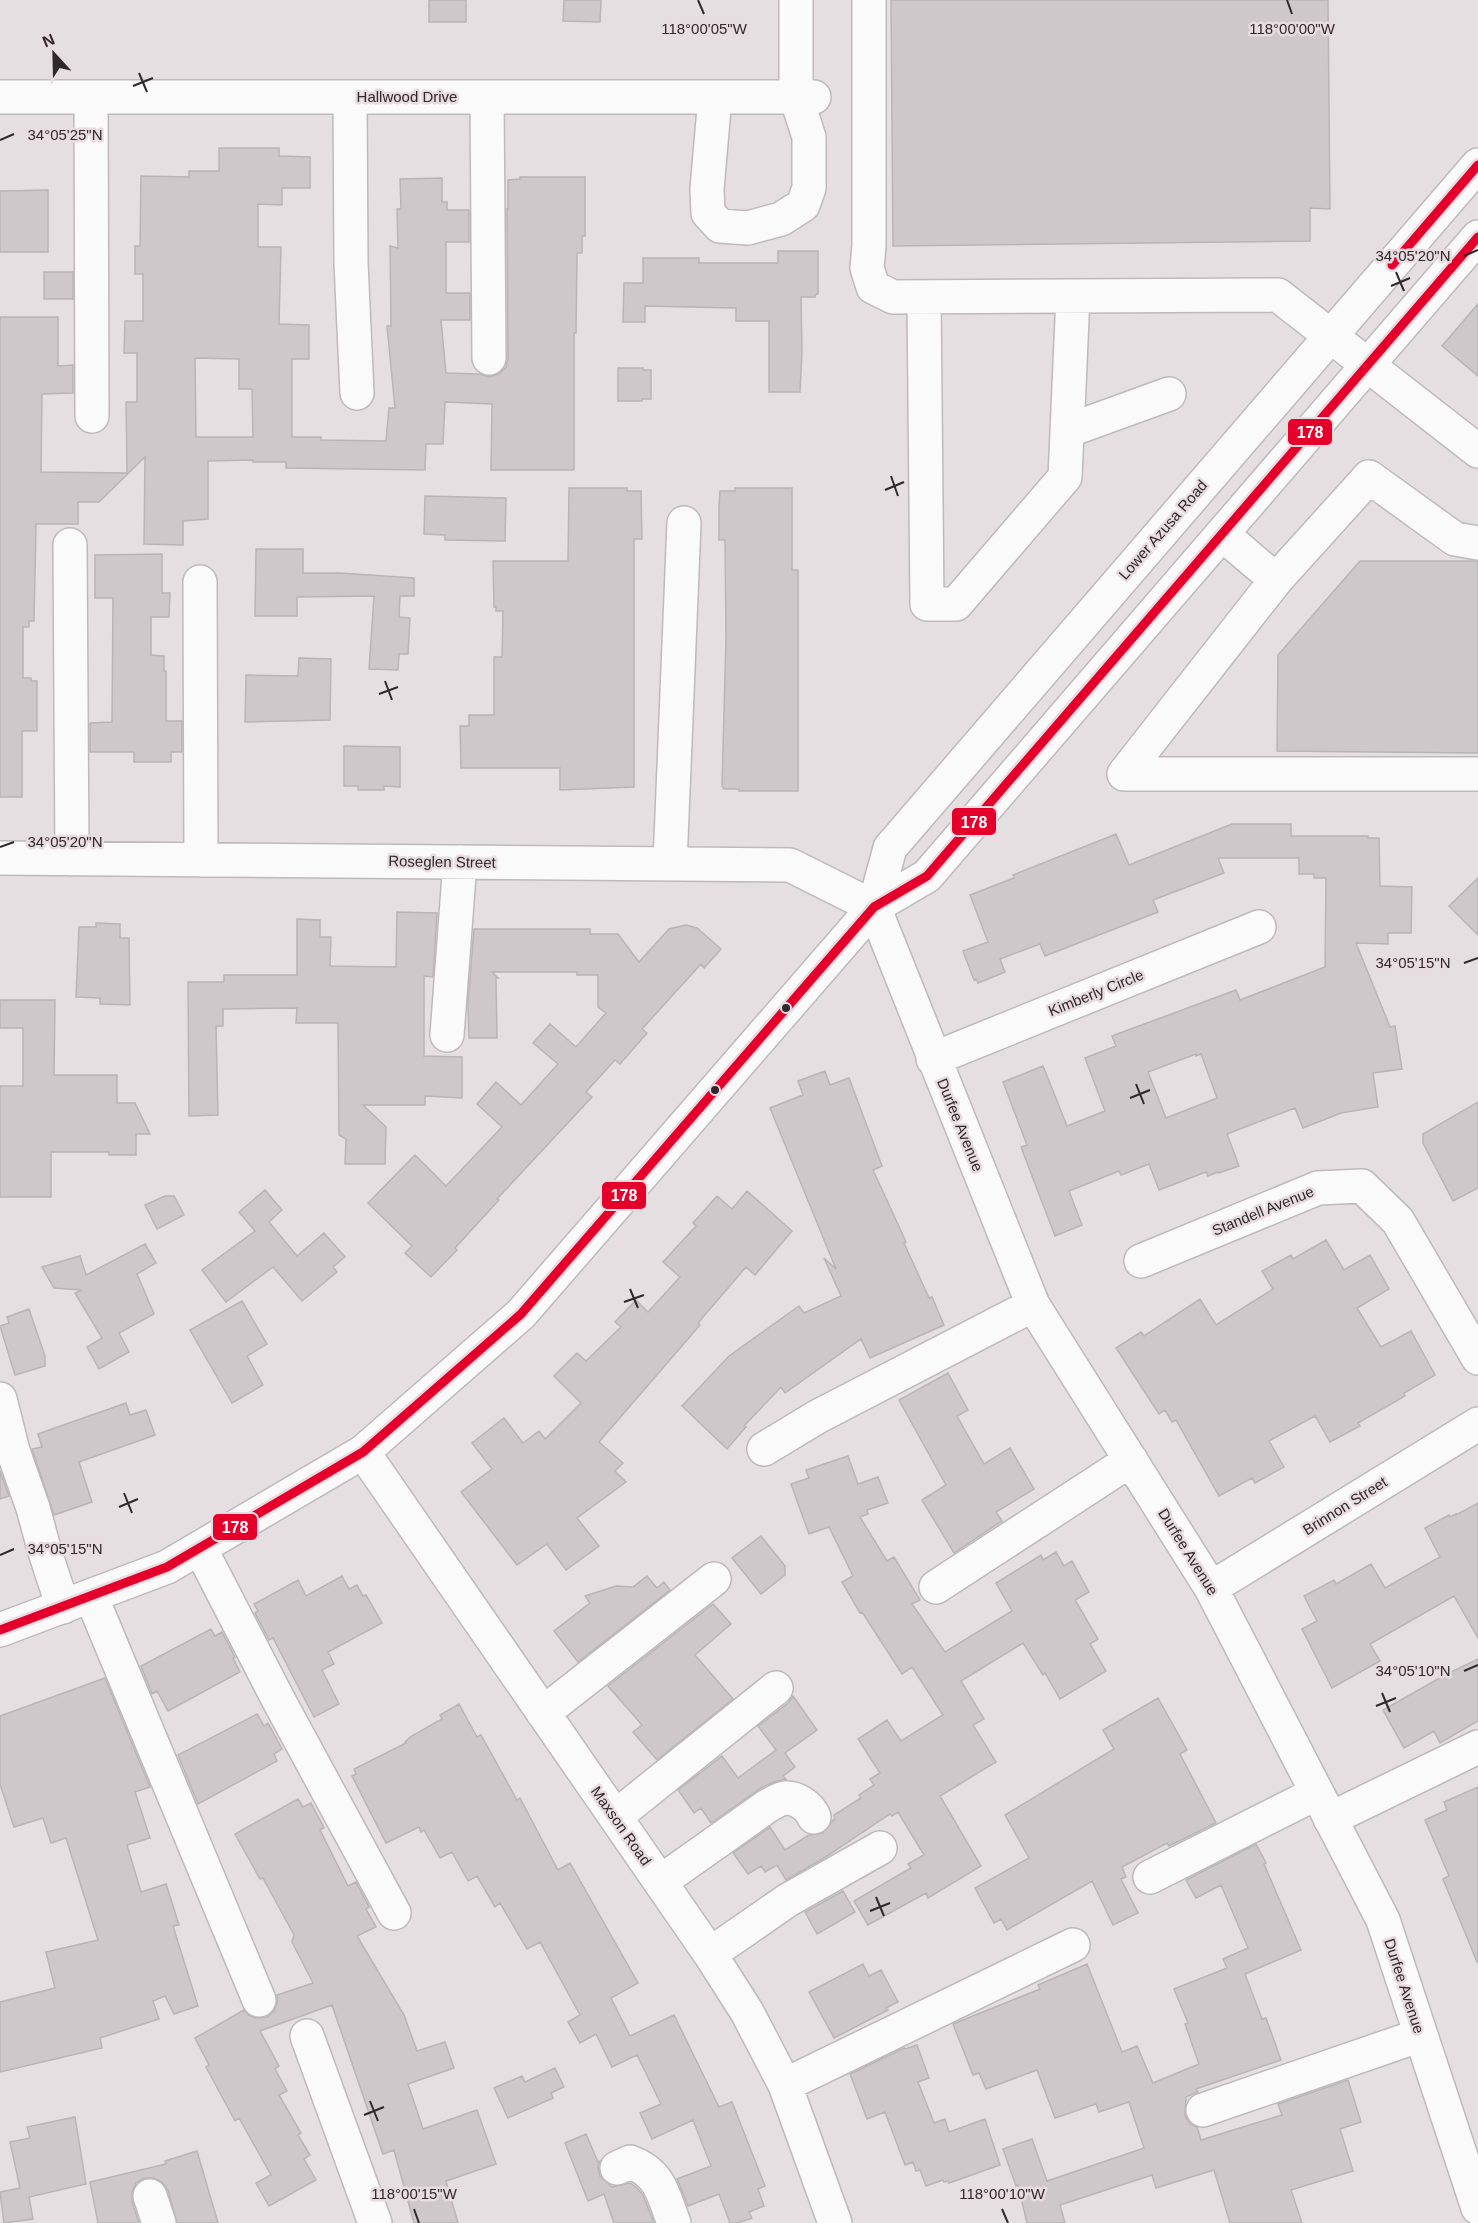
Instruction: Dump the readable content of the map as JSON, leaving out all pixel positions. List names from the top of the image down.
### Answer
{
  "streets": {
    "street": [
      "Hallwood Drive",
      "Lower Azusa Road",
      "Roseglen Street",
      "Kimberly Circle",
      "Durfee Avenue",
      "Standell Avenue",
      "Brinnon Street",
      "Maxson Road"
    ]
  },
  "crossings": [
    ["Lower Azusa Road", "Roseglen Street"],
    ["Lower Azusa Road", "Durfee Avenue"],
    ["Lower Azusa Road", "Maxson Road"],
    ["Roseglen Street", "Durfee Avenue"],
    ["Kimberly Circle", "Durfee Avenue"],
    ["Durfee Avenue", "Brinnon Street"]
  ],
  "lines": ["transit line 178"],
  "north": "top",
  "coordinates": [
    "118°00'05\"W",
    "118°00'00\"W",
    "34°05'25\"N",
    "34°05'20\"N",
    "34°05'15\"N",
    "34°05'10\"N",
    "118°00'15\"W",
    "118°00'10\"W"
  ]
}
